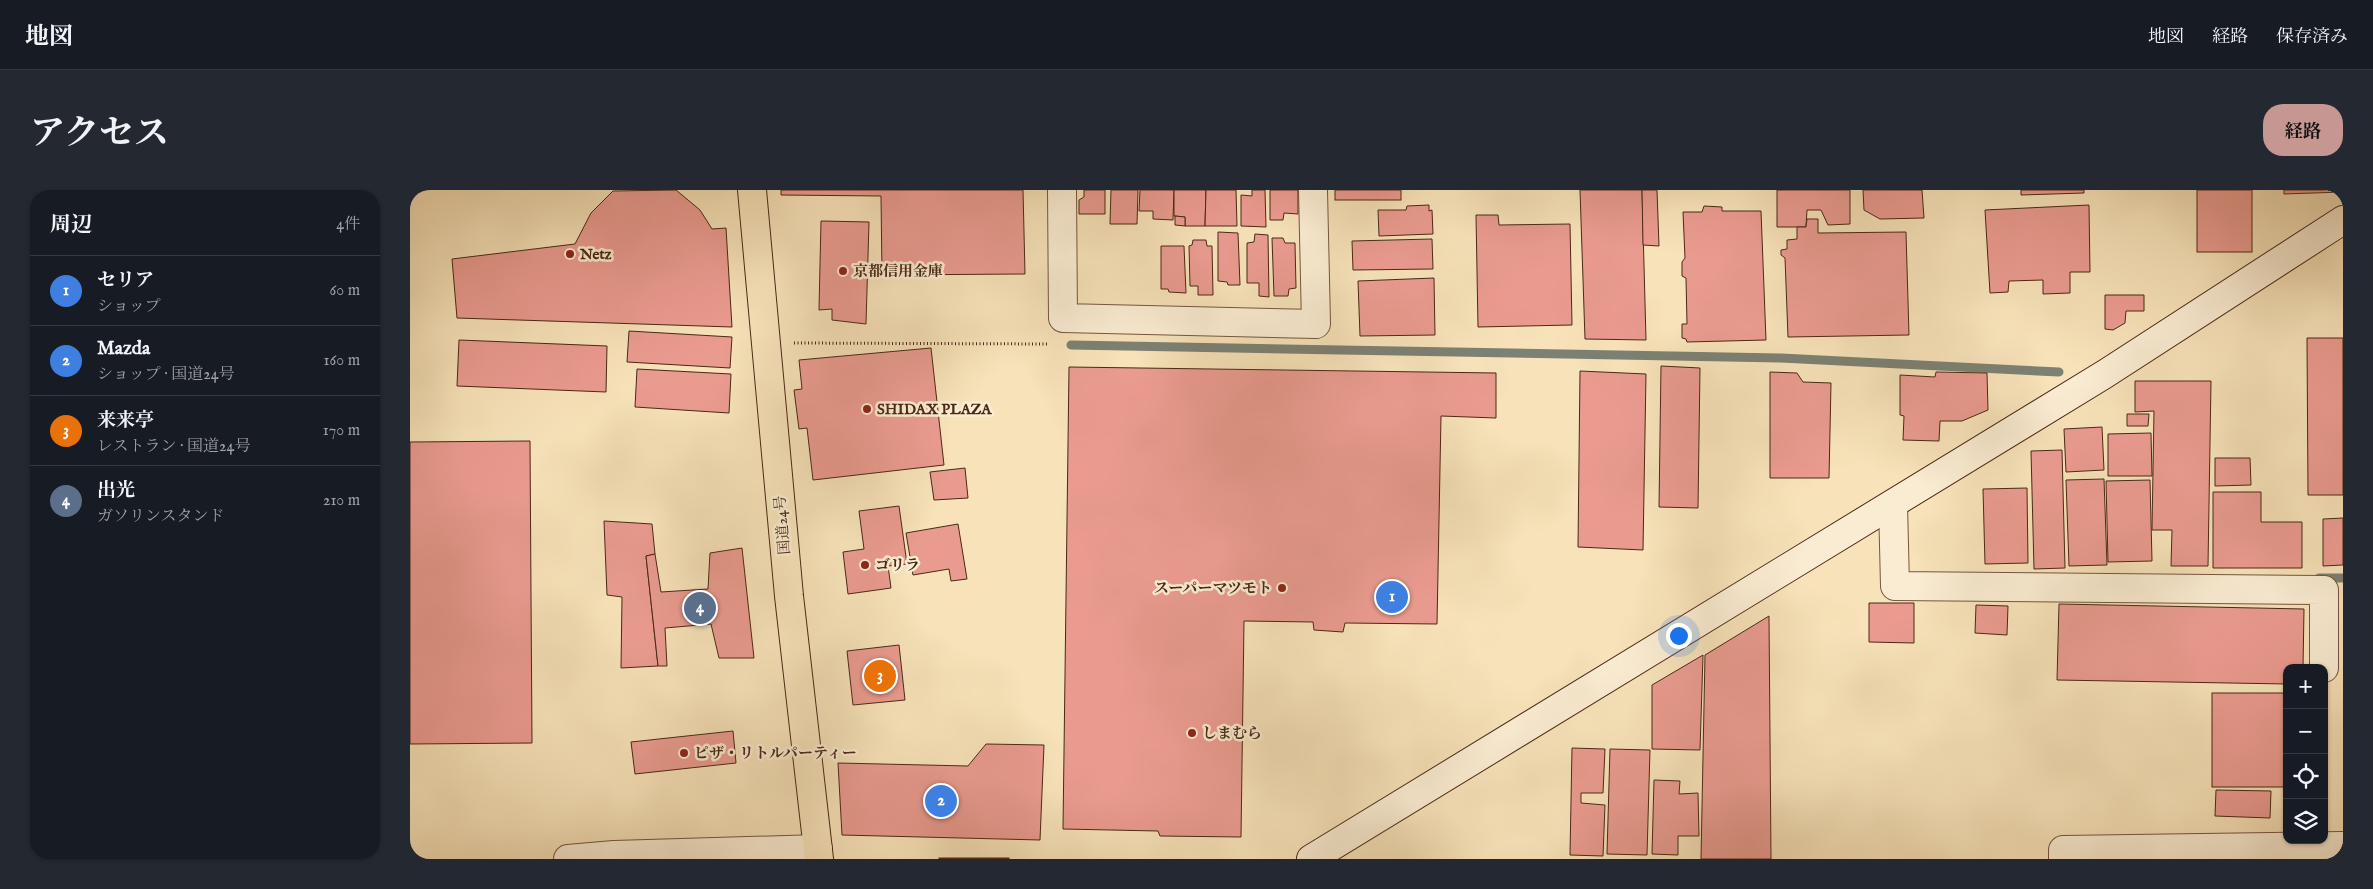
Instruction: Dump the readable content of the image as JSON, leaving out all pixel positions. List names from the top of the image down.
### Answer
{
  "streets": {
    "highway": ["国道24号"]
  },
  "places": [
    "Netz",
    "京都信用金庫",
    "SHIDAX PLAZA",
    "ゴリラ",
    "スーパーマツモト",
    "しまむら",
    "ピザ・リトルパーティー"
  ],
  "page": {
    "header": "地図",
    "nav": ["地図", "経路", "保存済み"],
    "title": "アクセス",
    "buttons": "経路",
    "heading": ["周辺", "4件"],
    "list": [
      {
        "mark": "1",
        "name": "セリア",
        "note": "ショップ",
        "value": "60 m"
      },
      {
        "mark": "2",
        "name": "Mazda",
        "note": "ショップ · 国道24号",
        "value": "160 m"
      },
      {
        "mark": "3",
        "name": "来来亭",
        "note": "レストラン · 国道24号",
        "value": "170 m"
      },
      {
        "mark": "4",
        "name": "出光",
        "note": "ガソリンスタンド",
        "value": "210 m"
      }
    ],
    "pins": [
      "1",
      "4",
      "3",
      "2"
    ],
    "map_buttons": ["+", "−"]
  }
}
